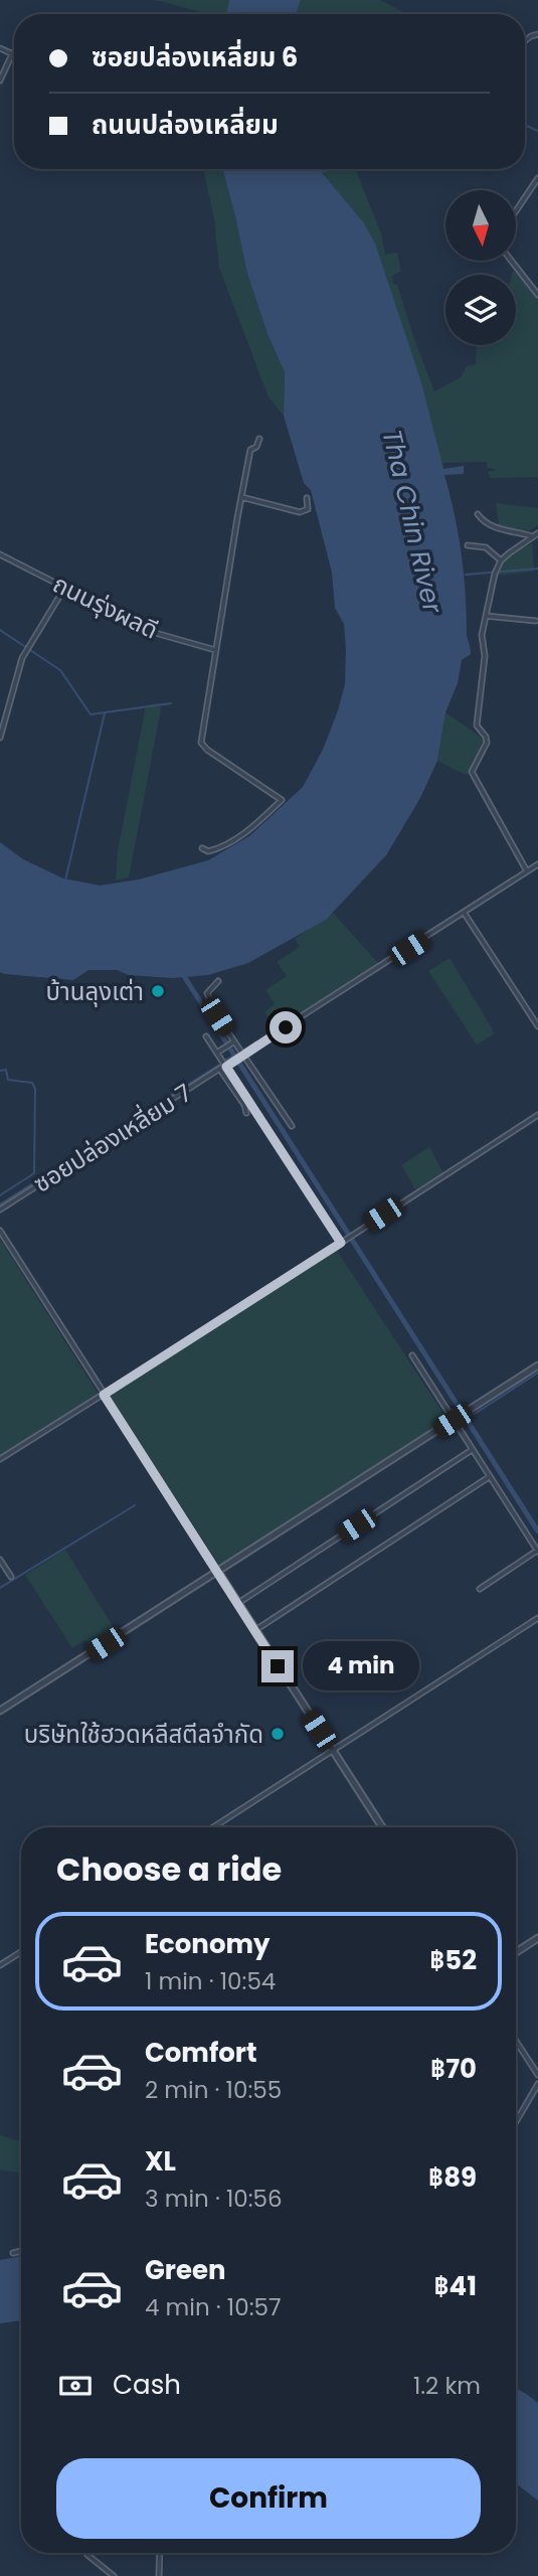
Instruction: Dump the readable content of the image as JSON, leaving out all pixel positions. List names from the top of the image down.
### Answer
{
  "streets": {
    "street": ["ถนนรุ่งผลดี", "ซอยปล่องเหลี่ยม 7"]
  },
  "water": ["Tha Chin River"],
  "places": ["บ้านลุงเต่า", "บริษัทใช้ฮวดหลีสตีลจำกัด"],
  "north": "bottom",
  "page": {
    "banner": ["ซอยปล่องเหลี่ยม 6", "ถนนปล่องเหลี่ยม"],
    "bubble": "4 min",
    "heading": "Choose a ride",
    "list": [
      {
        "name": "Economy",
        "note": "1 min · 10:54",
        "value": "฿52"
      },
      {
        "name": "Comfort",
        "note": "2 min · 10:55",
        "value": "฿70"
      },
      {
        "name": "XL",
        "note": "3 min · 10:56",
        "value": "฿89"
      },
      {
        "name": "Green",
        "note": "4 min · 10:57",
        "value": "฿41"
      }
    ],
    "pay": ["Cash", "1.2 km"],
    "buttons": "Confirm"
  }
}
